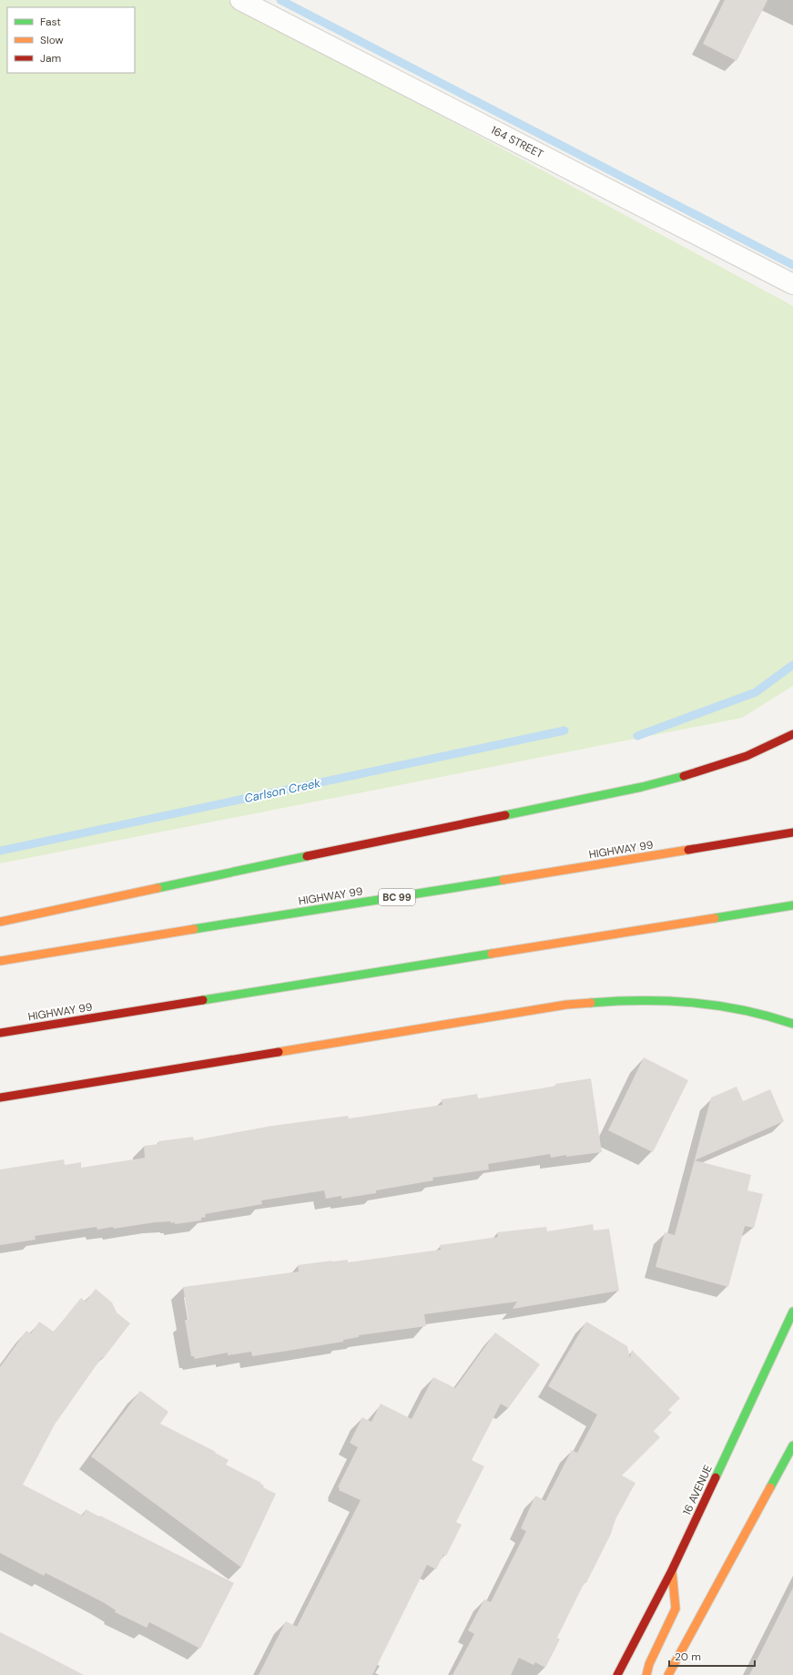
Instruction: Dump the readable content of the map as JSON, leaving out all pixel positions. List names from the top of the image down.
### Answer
{
  "streets": {
    "main road": ["HIGHWAY 99", "BC 99", "16 AVENUE"],
    "street": ["164 STREET"]
  },
  "water": ["Carlson Creek"],
  "legend": ["Fast", "Slow", "Jam"],
  "scale_bar": "20 m"
}
